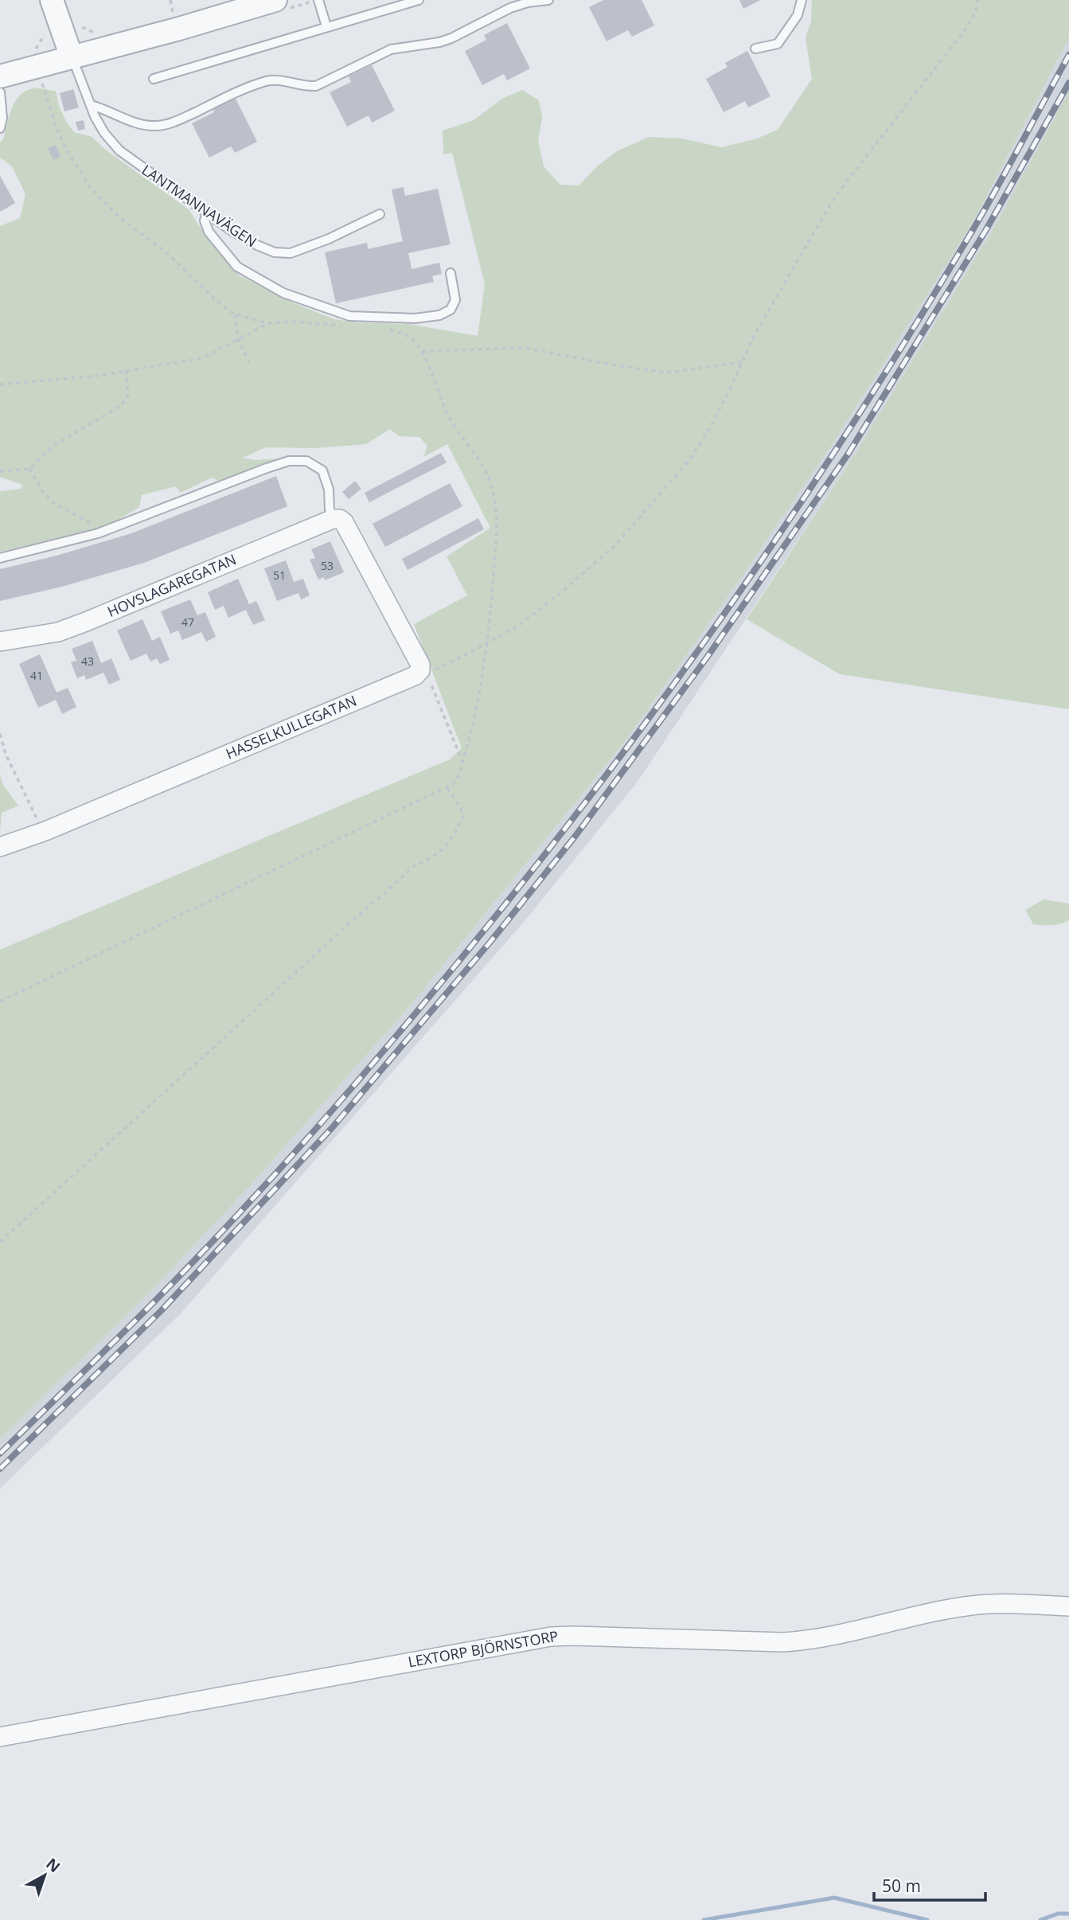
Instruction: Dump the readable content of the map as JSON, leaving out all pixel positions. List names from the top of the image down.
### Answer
{
  "streets": {
    "street": ["HOVSLAGAREGATAN", "HASSELKULLEGATAN", "LEXTORP BJÖRNSTORP"],
    "lane": ["LANTMANNAVÄGEN"]
  },
  "house_numbers": [
    "53",
    "51",
    "47",
    "43",
    "41"
  ],
  "scale_bar": "50 m",
  "north": "top right"
}
